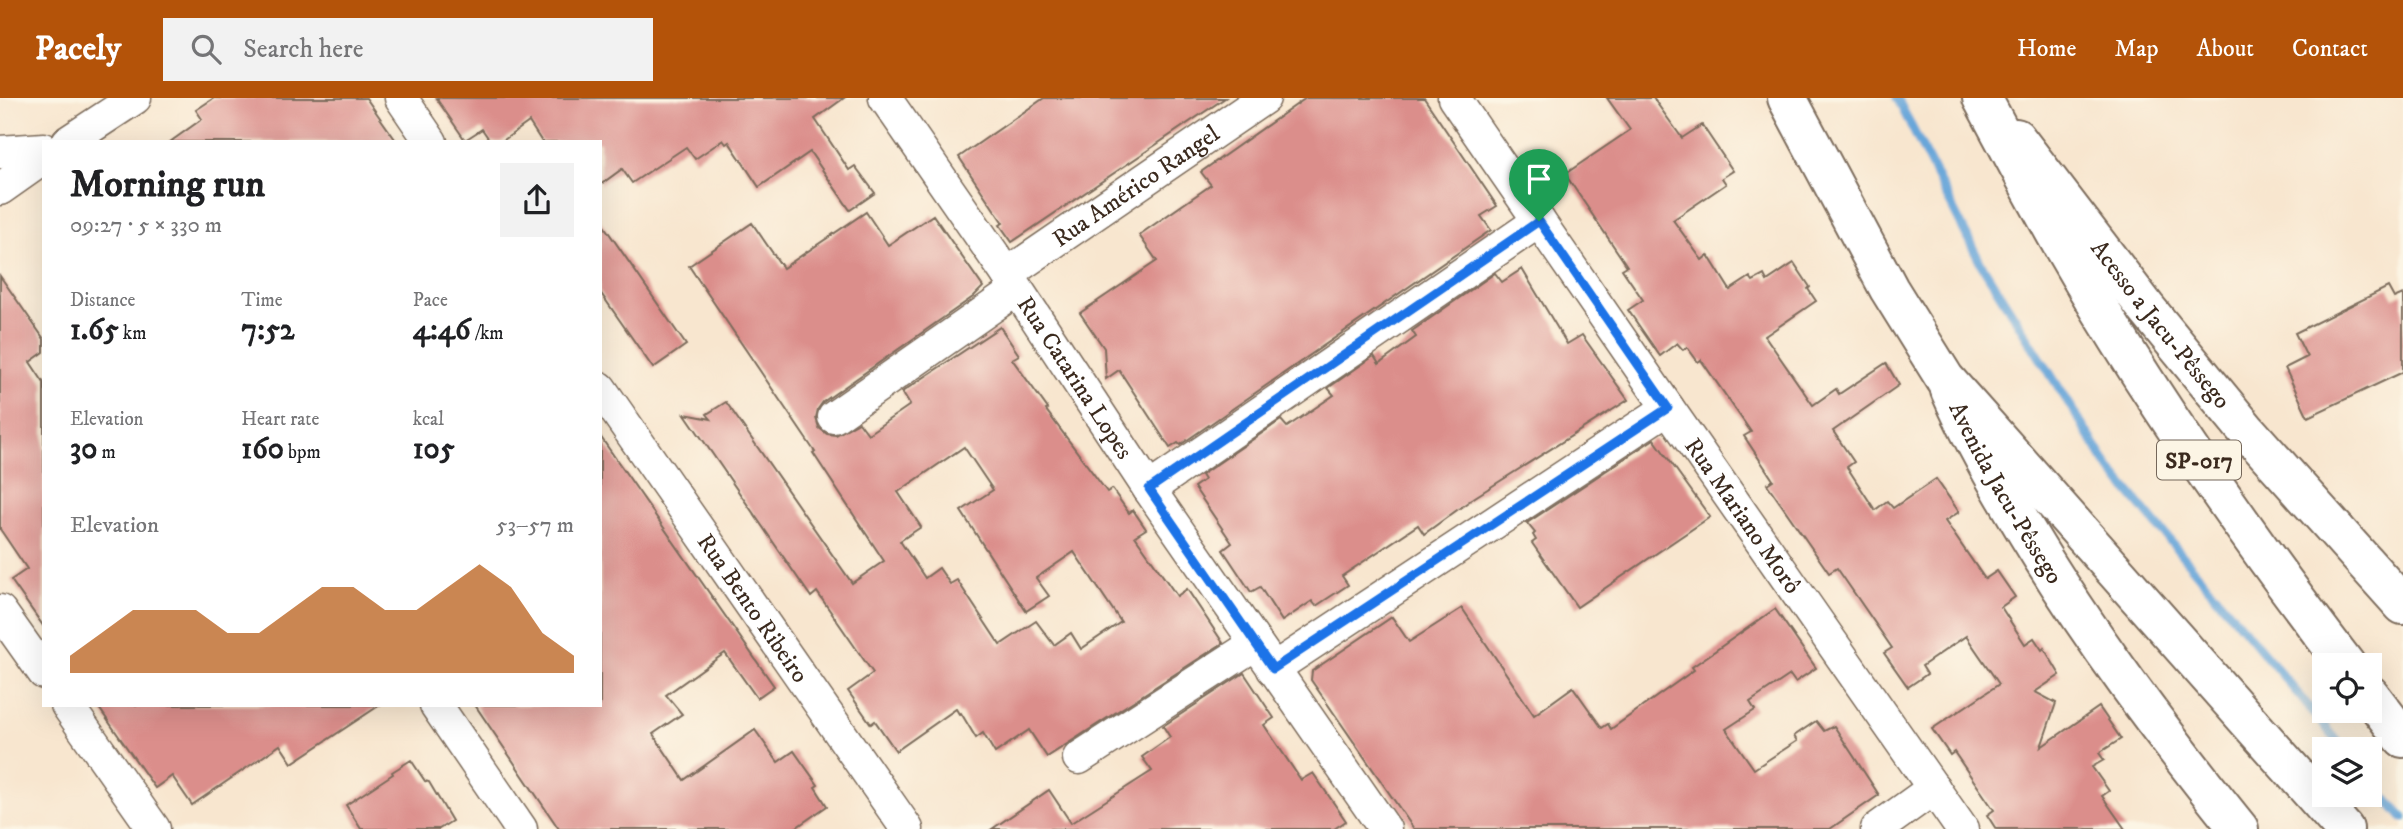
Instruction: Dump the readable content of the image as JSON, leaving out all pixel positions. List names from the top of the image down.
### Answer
{
  "streets": {
    "main road": ["Acesso a Jacu-Pêssego", "SP-017", "Avenida Jacu-Pêssego"],
    "street": [
      "Rua Américo Rangel",
      "Rua Catarina Lopes",
      "Rua Mariano Morô",
      "Rua Bento Ribeiro"
    ]
  },
  "crossings": [
    ["Rua Américo Rangel", "Rua Catarina Lopes"],
    ["Acesso a Jacu-Pêssego", "SP-017"]
  ],
  "page": {
    "header": "Pacely",
    "search": "Search here",
    "nav": [
      "Home",
      "Map",
      "About",
      "Contact"
    ],
    "heading": ["Morning run", "09:27 · 5 × 330 m"],
    "stats": [
      ["Distance", "1.65 km"],
      ["Time", "7:52"],
      ["Pace", "4:46 /km"],
      ["Elevation", "30 m"],
      ["Heart rate", "160 bpm"],
      ["kcal", "105"]
    ],
    "chart": ["Elevation", "53–57 m"]
  }
}
